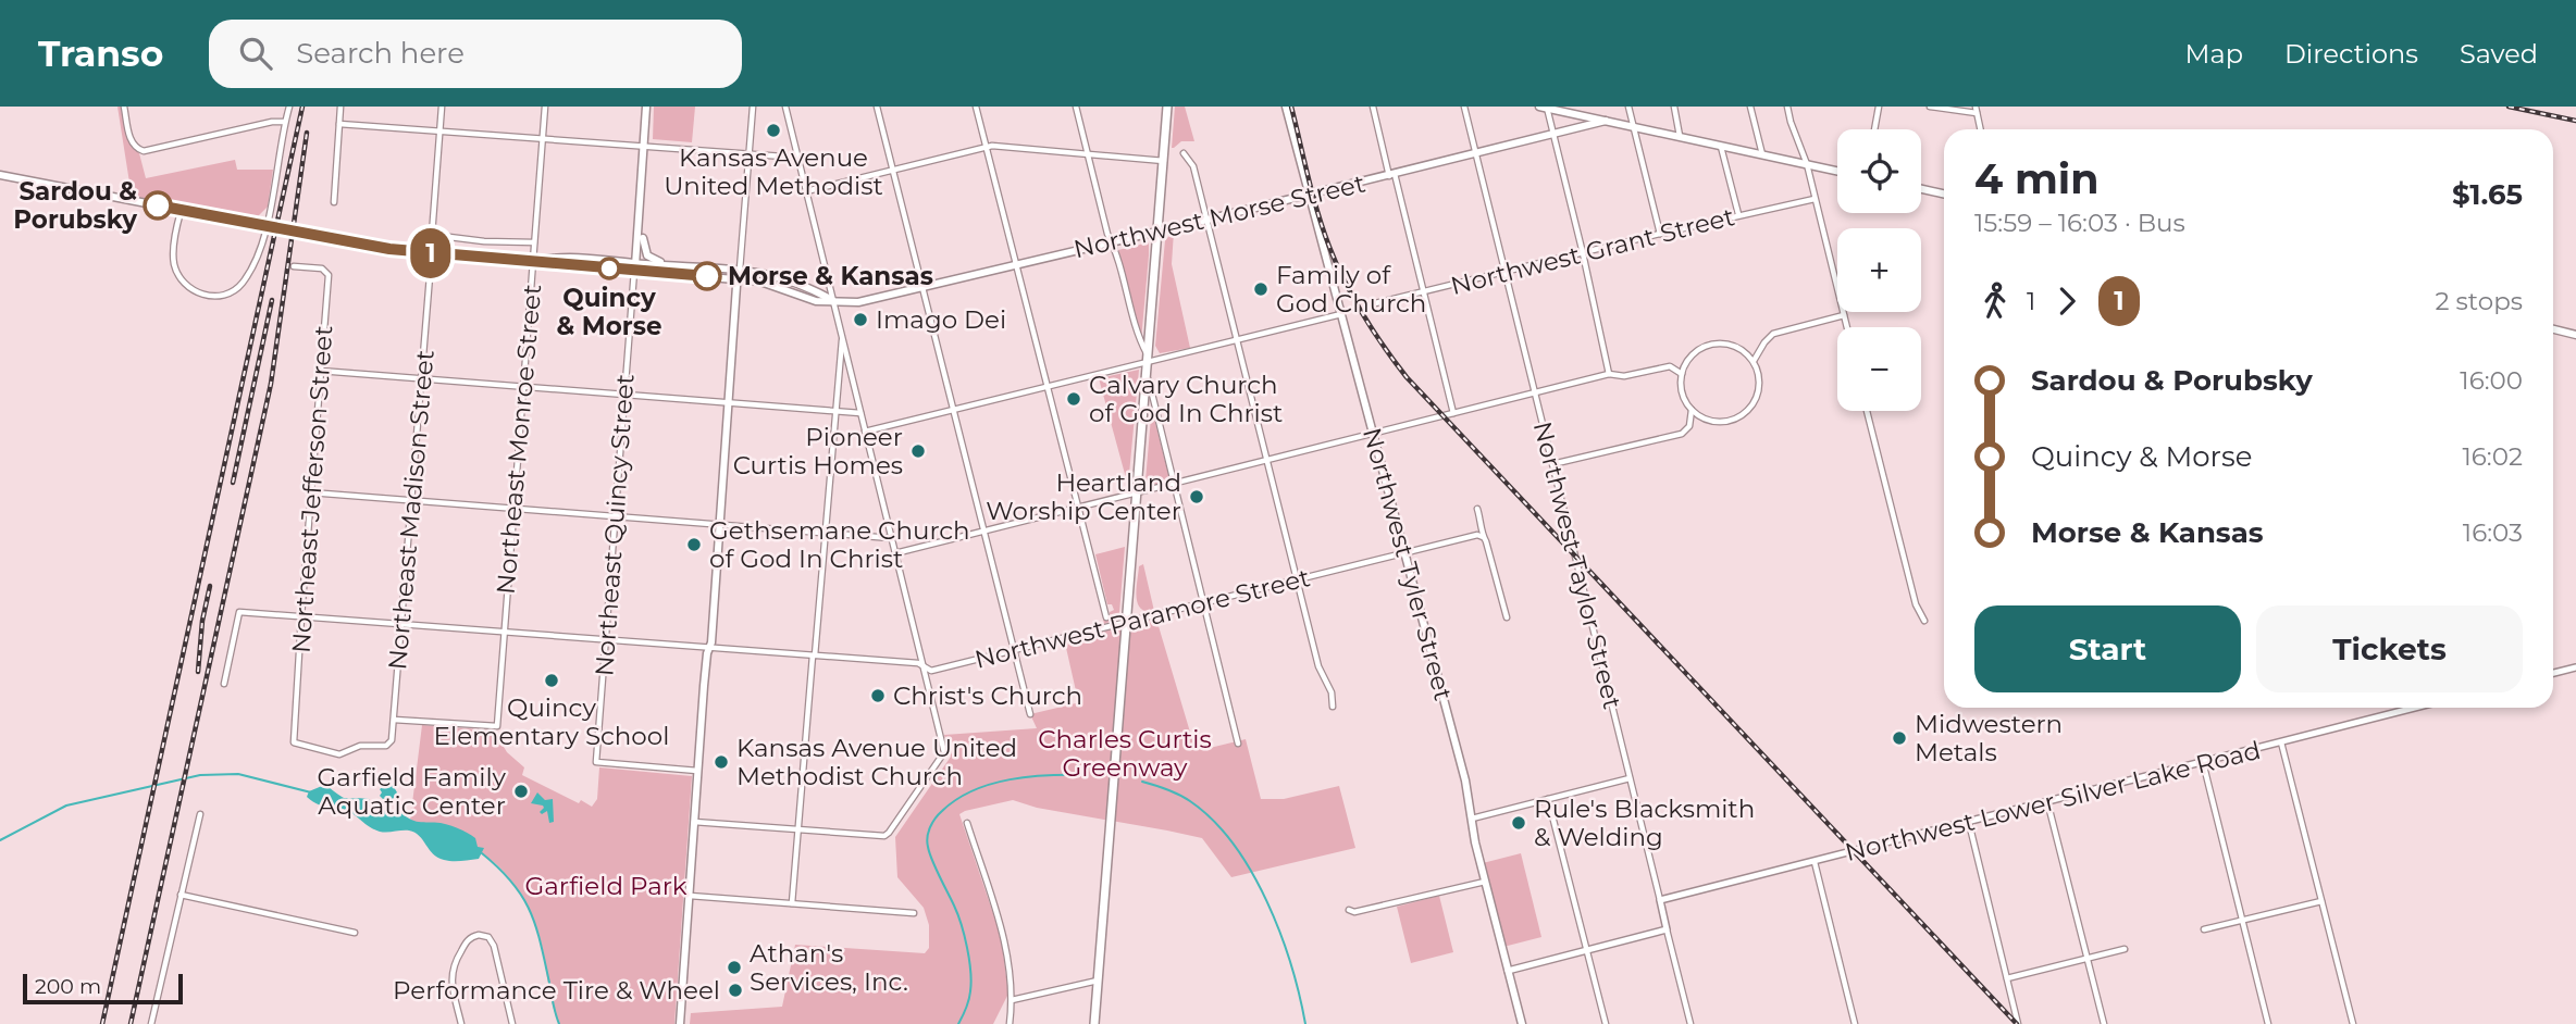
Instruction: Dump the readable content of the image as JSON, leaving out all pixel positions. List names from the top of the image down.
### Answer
{
  "streets": {
    "main road": ["Northwest Morse Street", "Northeast Quincy Street", "Northwest Tyler Street"],
    "street": [
      "Northwest Grant Street",
      "Northeast Monroe Street",
      "Northeast Jefferson Street",
      "Northeast Madison Street",
      "Northwest Taylor Street",
      "Northwest Paramore Street",
      "Northwest Lower Silver Lake Road"
    ]
  },
  "crossings": [
    ["Northwest Morse Street", "Northeast Quincy Street"],
    ["Northwest Morse Street", "Northwest Tyler Street"],
    ["Northwest Morse Street", "Northwest Taylor Street"],
    ["Northwest Grant Street", "Northwest Taylor Street"],
    ["Northeast Monroe Street", "Northeast Madison Street"],
    ["Northeast Monroe Street", "Northwest Paramore Street"],
    ["Northeast Jefferson Street", "Northeast Madison Street"],
    ["Northeast Jefferson Street", "Northwest Paramore Street"],
    ["Northeast Madison Street", "Northwest Paramore Street"],
    ["Northeast Quincy Street", "Northwest Paramore Street"],
    ["Northwest Tyler Street", "Northwest Paramore Street"],
    ["Northwest Taylor Street", "Northwest Lower Silver Lake Road"]
  ],
  "parks": ["Charles Curtis Greenway", "Garfield Park"],
  "places": [
    "Kansas Avenue United Methodist",
    "Sardou & Porubsky",
    "Quincy & Morse",
    "Morse & Kansas",
    "Family of God Church",
    "Imago Dei",
    "Calvary Church of God In Christ",
    "Pioneer Curtis Homes",
    "Heartland Worship Center",
    "Gethsemane Church of God In Christ",
    "Quincy Elementary School",
    "Christ's Church",
    "Midwestern Metals",
    "Kansas Avenue United Methodist Church",
    "Garfield Family Aquatic Center",
    "Rule's Blacksmith & Welding",
    "Athan's Services, Inc.",
    "Performance Tire & Wheel"
  ],
  "lines": ["bus line 1"],
  "scale_bar": "200 m",
  "page": {
    "header": "Transo",
    "search": "Search here",
    "nav": ["Map", "Directions", "Saved"],
    "on_map": "1",
    "map_buttons": ["+", "−"],
    "heading": ["4 min", "15:59 – 16:03 · Bus", "$1.65"],
    "legs": ["1", "1", "2 stops"],
    "list": [
      {
        "name": "Sardou & Porubsky",
        "value": "16:00"
      },
      {
        "name": "Quincy & Morse",
        "value": "16:02"
      },
      {
        "name": "Morse & Kansas",
        "value": "16:03"
      }
    ],
    "buttons": ["Start", "Tickets"],
    "scale": "200 m"
  }
}
